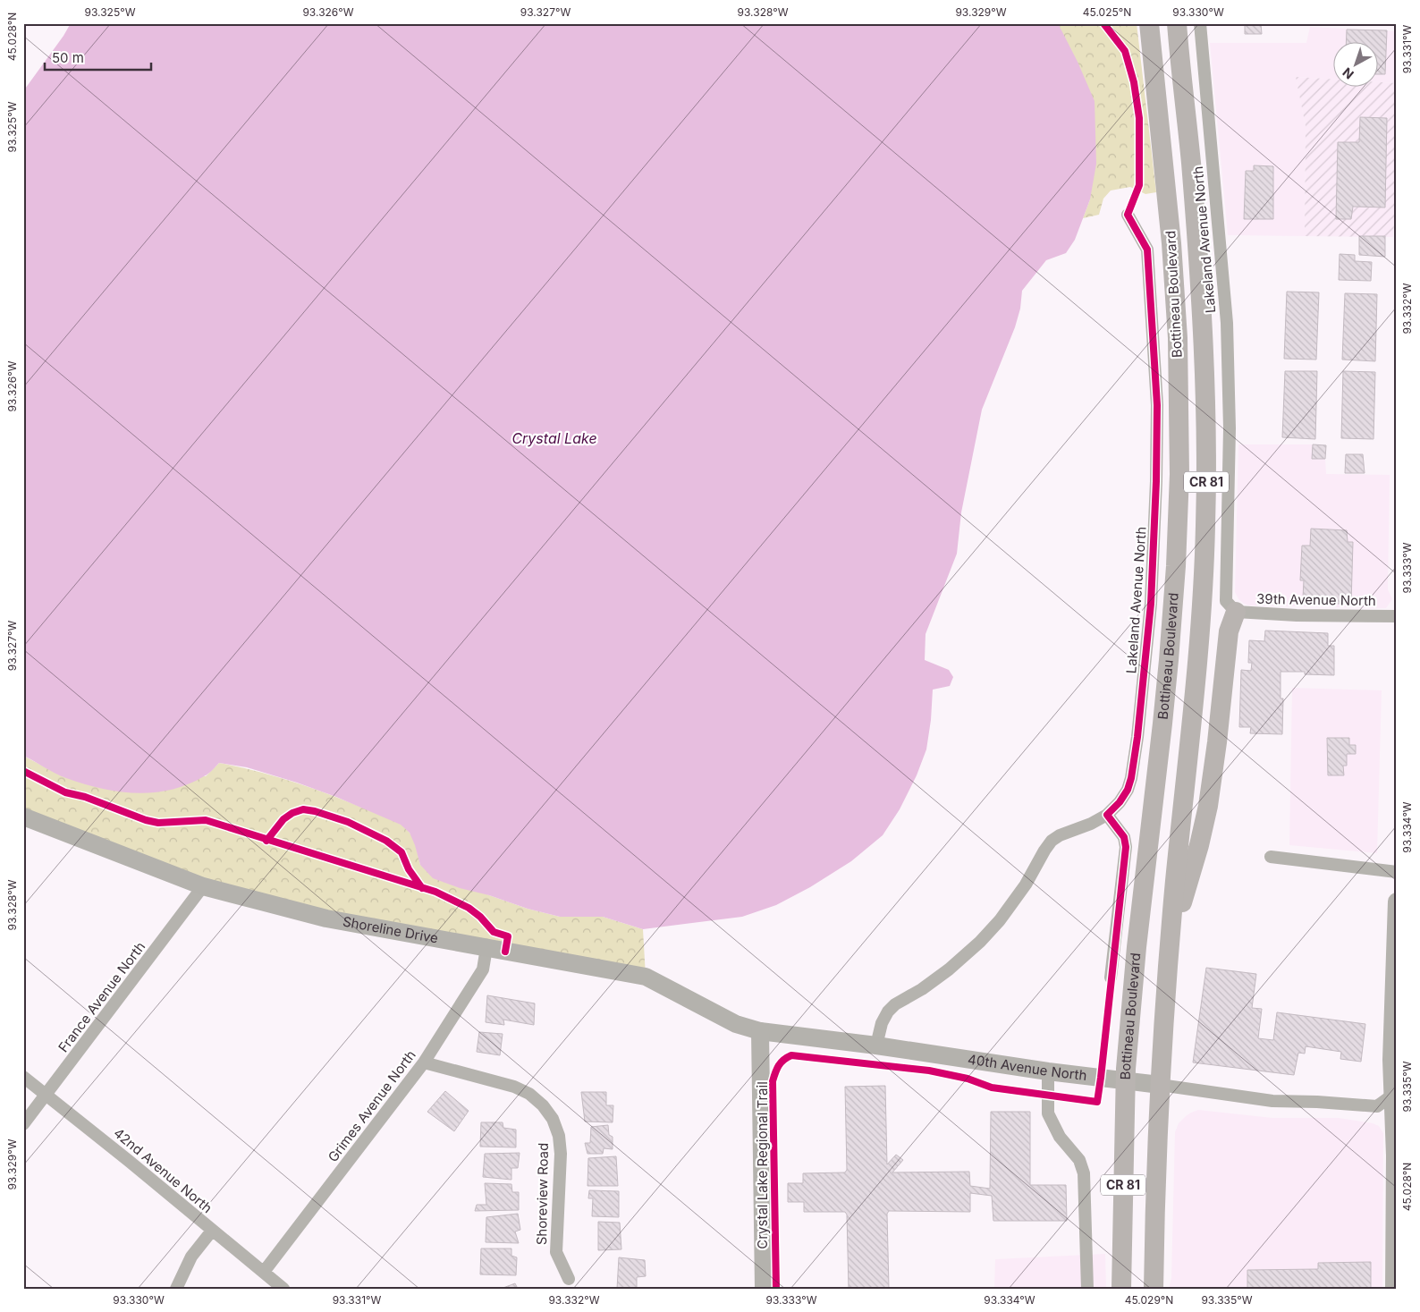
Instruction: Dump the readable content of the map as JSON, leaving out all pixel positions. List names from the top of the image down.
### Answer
{
  "streets": {
    "main road": ["Bottineau Boulevard", "CR 81"],
    "street": [
      "Lakeland Avenue North",
      "39th Avenue North",
      "Shoreline Drive",
      "France Avenue North",
      "40th Avenue North",
      "Grimes Avenue North",
      "42nd Avenue North",
      "Shoreview Road"
    ],
    "cycle path": ["Crystal Lake Regional Trail"]
  },
  "crossings": [
    ["Lakeland Avenue North", "39th Avenue North"],
    ["Lakeland Avenue North", "40th Avenue North"],
    ["Bottineau Boulevard", "40th Avenue North"],
    ["Shoreline Drive", "France Avenue North"],
    ["Shoreline Drive", "40th Avenue North"],
    ["Shoreline Drive", "Grimes Avenue North"],
    ["France Avenue North", "42nd Avenue North"],
    ["Grimes Avenue North", "42nd Avenue North"],
    ["Grimes Avenue North", "Shoreview Road"]
  ],
  "water": ["Crystal Lake"],
  "scale_bar": "50 m",
  "north": "bottom left",
  "coordinates": [
    "93.325°W",
    "93.326°W",
    "93.327°W",
    "93.328°W",
    "93.329°W",
    "45.025°N",
    "93.330°W",
    "45.028°N",
    "93.331°W",
    "93.332°W",
    "93.333°W",
    "93.334°W",
    "93.335°W",
    "45.029°N"
  ]
}
